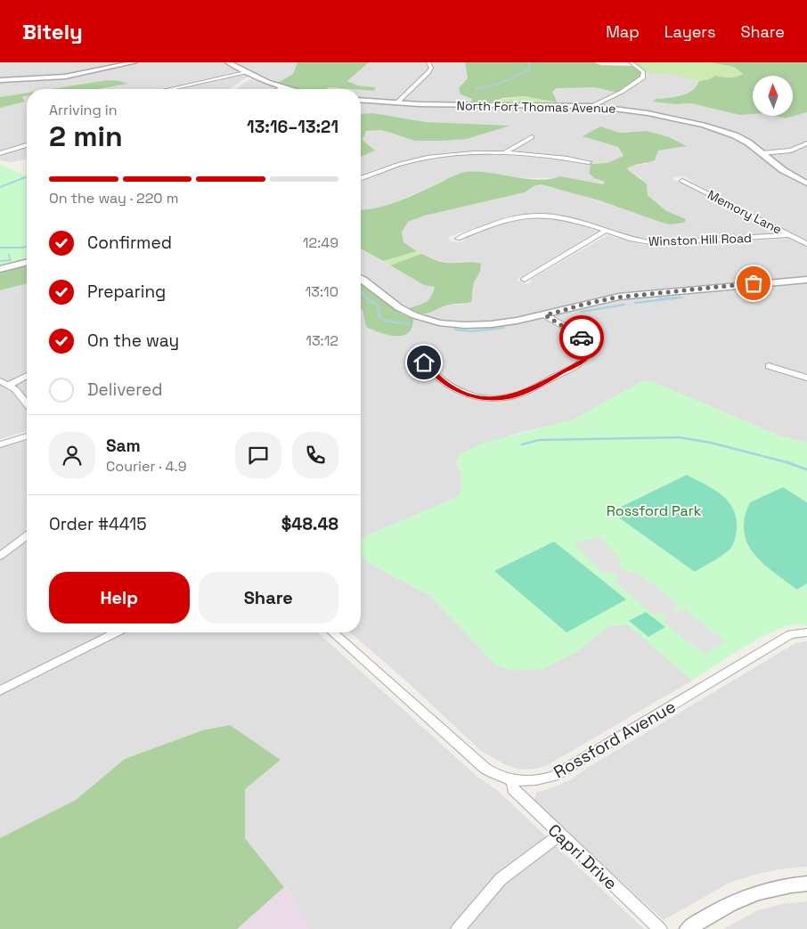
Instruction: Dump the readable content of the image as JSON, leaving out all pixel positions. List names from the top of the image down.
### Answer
{
  "streets": {
    "street": [
      "North Fort Thomas Avenue",
      "Memory Lane",
      "Winston Hill Road",
      "Rossford Avenue",
      "Capri Drive"
    ]
  },
  "crossings": [
    ["Memory Lane", "Winston Hill Road"],
    ["Rossford Avenue", "Capri Drive"]
  ],
  "parks": ["Rossford Park"],
  "north": "top",
  "page": {
    "header": "Bitely",
    "nav": ["Map", "Layers", "Share"],
    "heading": ["2 min", "Arriving in", "13:16–13:21"],
    "panel": [
      "Sam",
      "Courier · 4.9",
      "Order #4415",
      "$48.48"
    ],
    "bar": "On the way · 220 m",
    "list": [
      ["Confirmed", "12:49"],
      ["Preparing", "13:10"],
      ["On the way", "13:12"],
      "Delivered"
    ],
    "buttons": ["Help", "Share"]
  }
}
